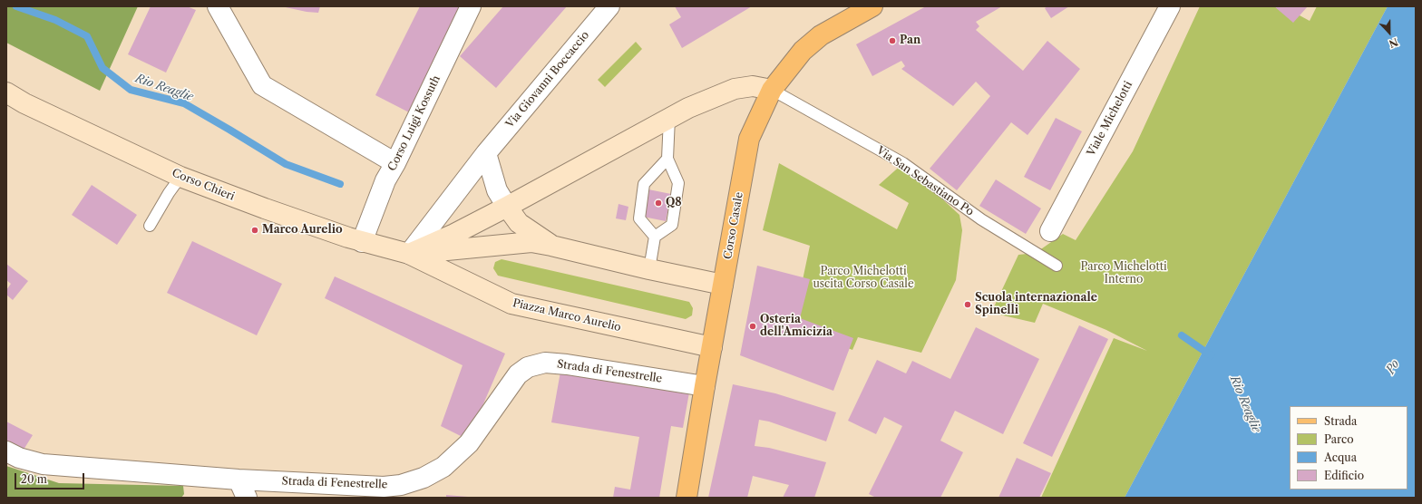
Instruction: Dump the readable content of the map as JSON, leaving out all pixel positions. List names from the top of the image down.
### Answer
{
  "streets": {
    "main road": ["Corso Chieri", "Corso Casale", "Piazza Marco Aurelio"],
    "street": [
      "Via Giovanni Boccaccio",
      "Viale Michelotti",
      "Corso Luigi Kossuth",
      "Strada di Fenestrelle"
    ],
    "lane": ["Via San Sebastiano Po"]
  },
  "crossings": [
    ["Via Giovanni Boccaccio", "Corso Chieri"],
    ["Via Giovanni Boccaccio", "Piazza Marco Aurelio"],
    ["Corso Luigi Kossuth", "Corso Chieri"],
    ["Via San Sebastiano Po", "Corso Casale"],
    ["Corso Chieri", "Piazza Marco Aurelio"],
    ["Corso Casale", "Piazza Marco Aurelio"],
    ["Corso Casale", "Strada di Fenestrelle"]
  ],
  "water": ["Rio Reaglie", "Po"],
  "parks": ["Parco Michelotti Interno", "Parco Michelotti uscita Corso Casale"],
  "places": [
    "Pan",
    "Q8",
    "Marco Aurelio",
    "Scuola internazionale Spinelli",
    "Osteria dell'Amicizia"
  ],
  "legend": [
    "Strada",
    "Parco",
    "Acqua",
    "Edificio"
  ],
  "scale_bar": "20 m",
  "north": "bottom"
}
